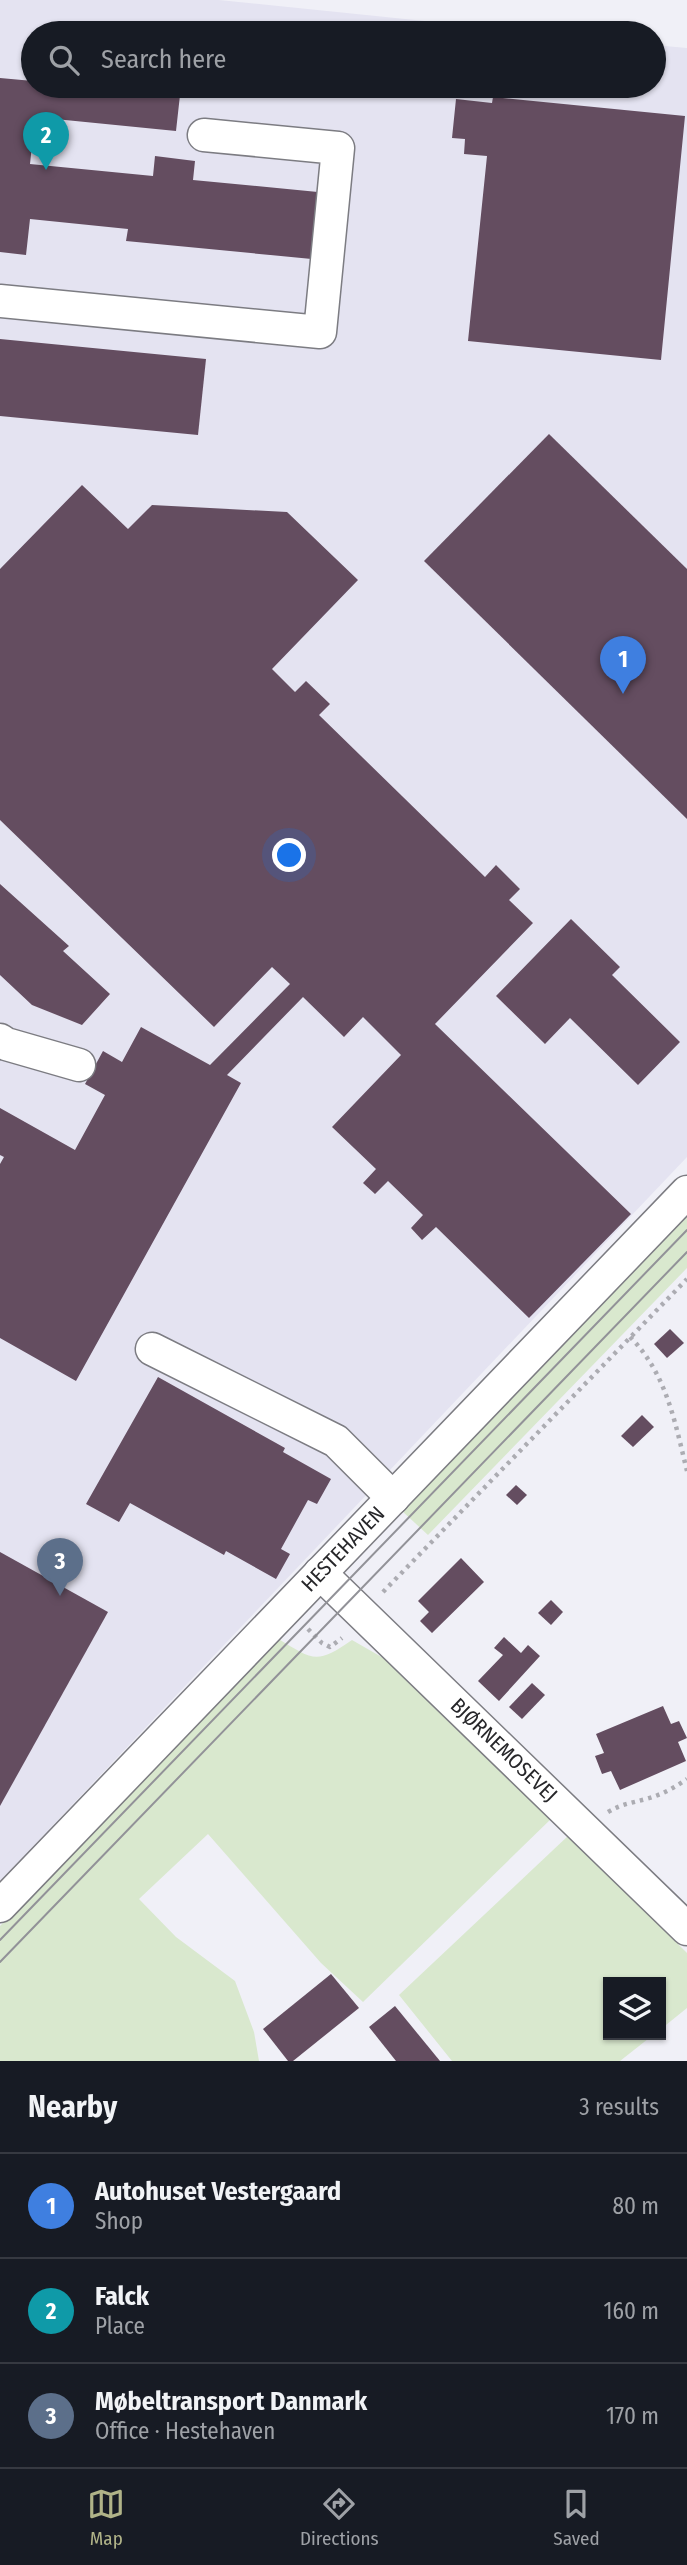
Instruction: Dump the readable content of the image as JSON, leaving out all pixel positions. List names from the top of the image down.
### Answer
{
  "streets": {
    "street": ["HESTEHAVEN", "BJØRNEMOSEVEJ"]
  },
  "crossings": [
    ["HESTEHAVEN", "BJØRNEMOSEVEJ"]
  ],
  "page": {
    "search": "Search here",
    "pins": ["2", "1", "3"],
    "heading": ["Nearby", "3 results"],
    "list": [
      {
        "mark": "1",
        "name": "Autohuset Vestergaard",
        "note": "Shop",
        "value": "80 m"
      },
      {
        "mark": "2",
        "name": "Falck",
        "note": "Place",
        "value": "160 m"
      },
      {
        "mark": "3",
        "name": "Møbeltransport Danmark",
        "note": "Office · Hestehaven",
        "value": "170 m"
      }
    ],
    "nav": ["Map", "Directions", "Saved"]
  }
}
